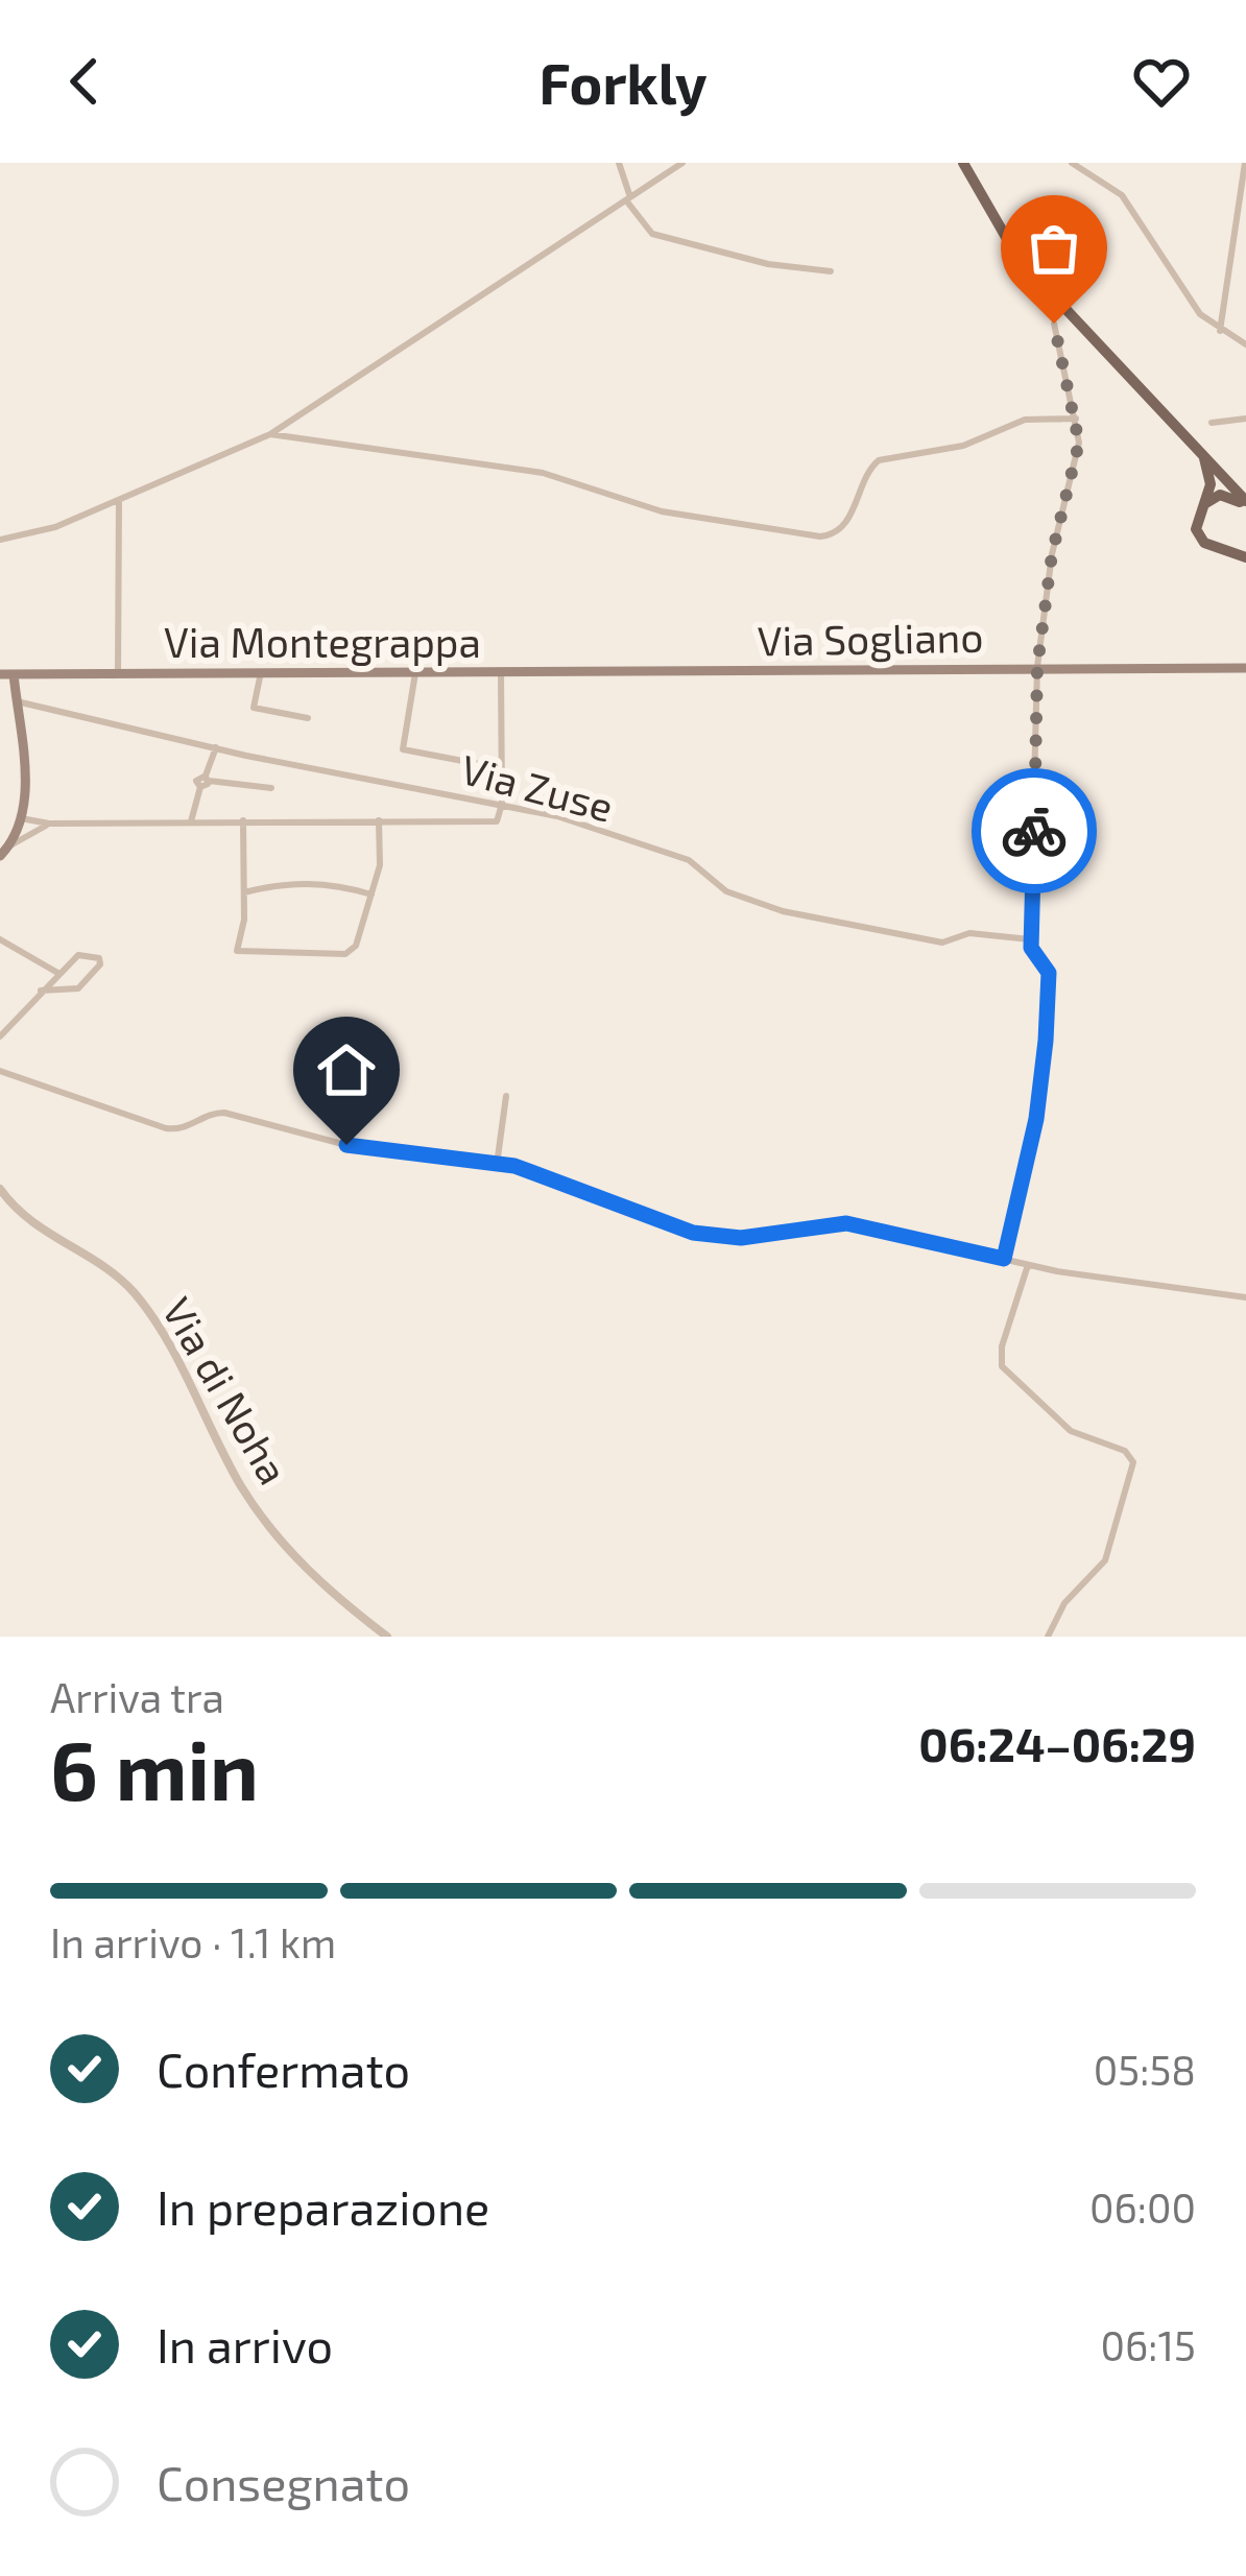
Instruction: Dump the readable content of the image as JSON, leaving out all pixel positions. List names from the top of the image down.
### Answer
{
  "streets": {
    "main road": ["Via Sogliano", "Via Montegrappa"],
    "street": ["Via Zuse", "Via di Noha"]
  },
  "crossings": [
    ["Via Sogliano", "Via Montegrappa"]
  ],
  "page": {
    "header": "Forkly",
    "heading": ["6 min", "Arriva tra", "06:24–06:29"],
    "bar": "In arrivo · 1.1 km",
    "list": [
      ["Confermato", "05:58"],
      ["In preparazione", "06:00"],
      ["In arrivo", "06:15"],
      "Consegnato"
    ]
  }
}
